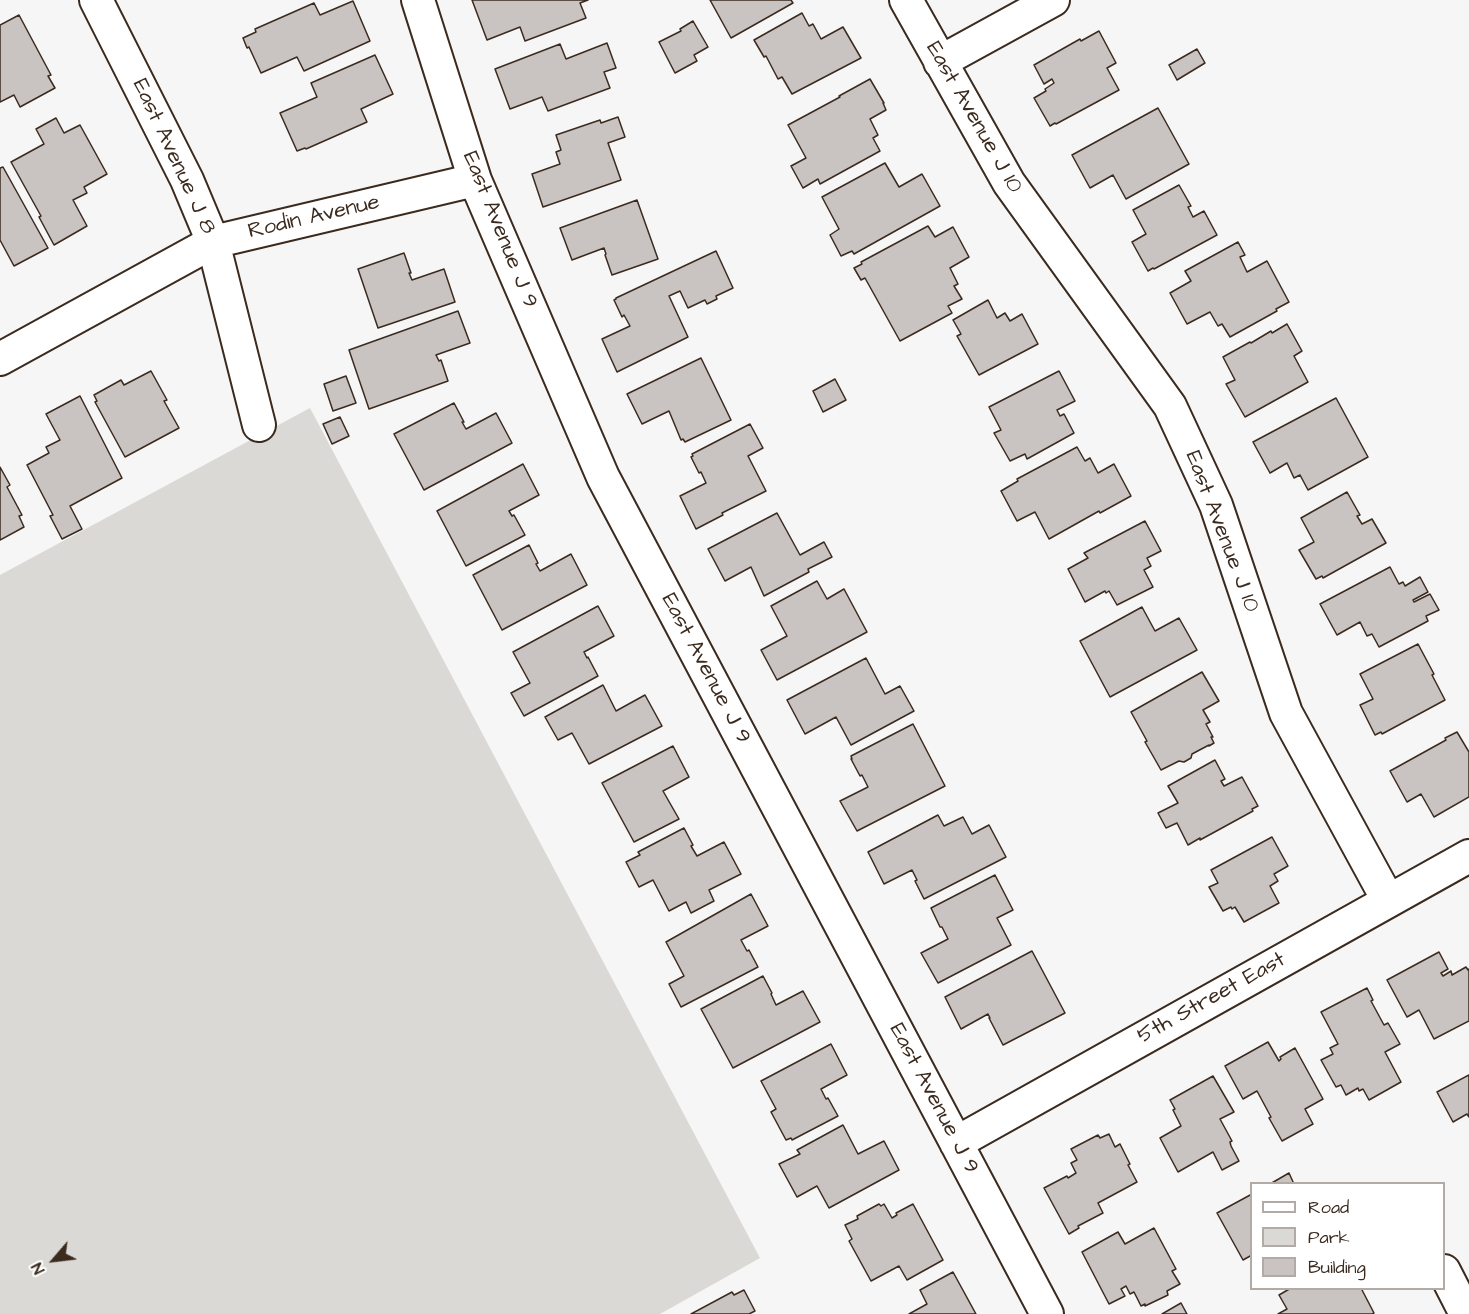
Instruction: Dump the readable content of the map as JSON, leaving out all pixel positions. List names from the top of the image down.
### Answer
{
  "streets": {
    "street": [
      "East Avenue J 10",
      "East Avenue J 8",
      "Rodin Avenue",
      "East Avenue J 9",
      "5th Street East"
    ]
  },
  "crossings": [
    ["East Avenue J 10", "5th Street East"],
    ["East Avenue J 8", "Rodin Avenue"],
    ["Rodin Avenue", "East Avenue J 9"],
    ["East Avenue J 9", "5th Street East"]
  ],
  "legend": ["Road", "Park", "Building"],
  "north": "bottom left"
}
